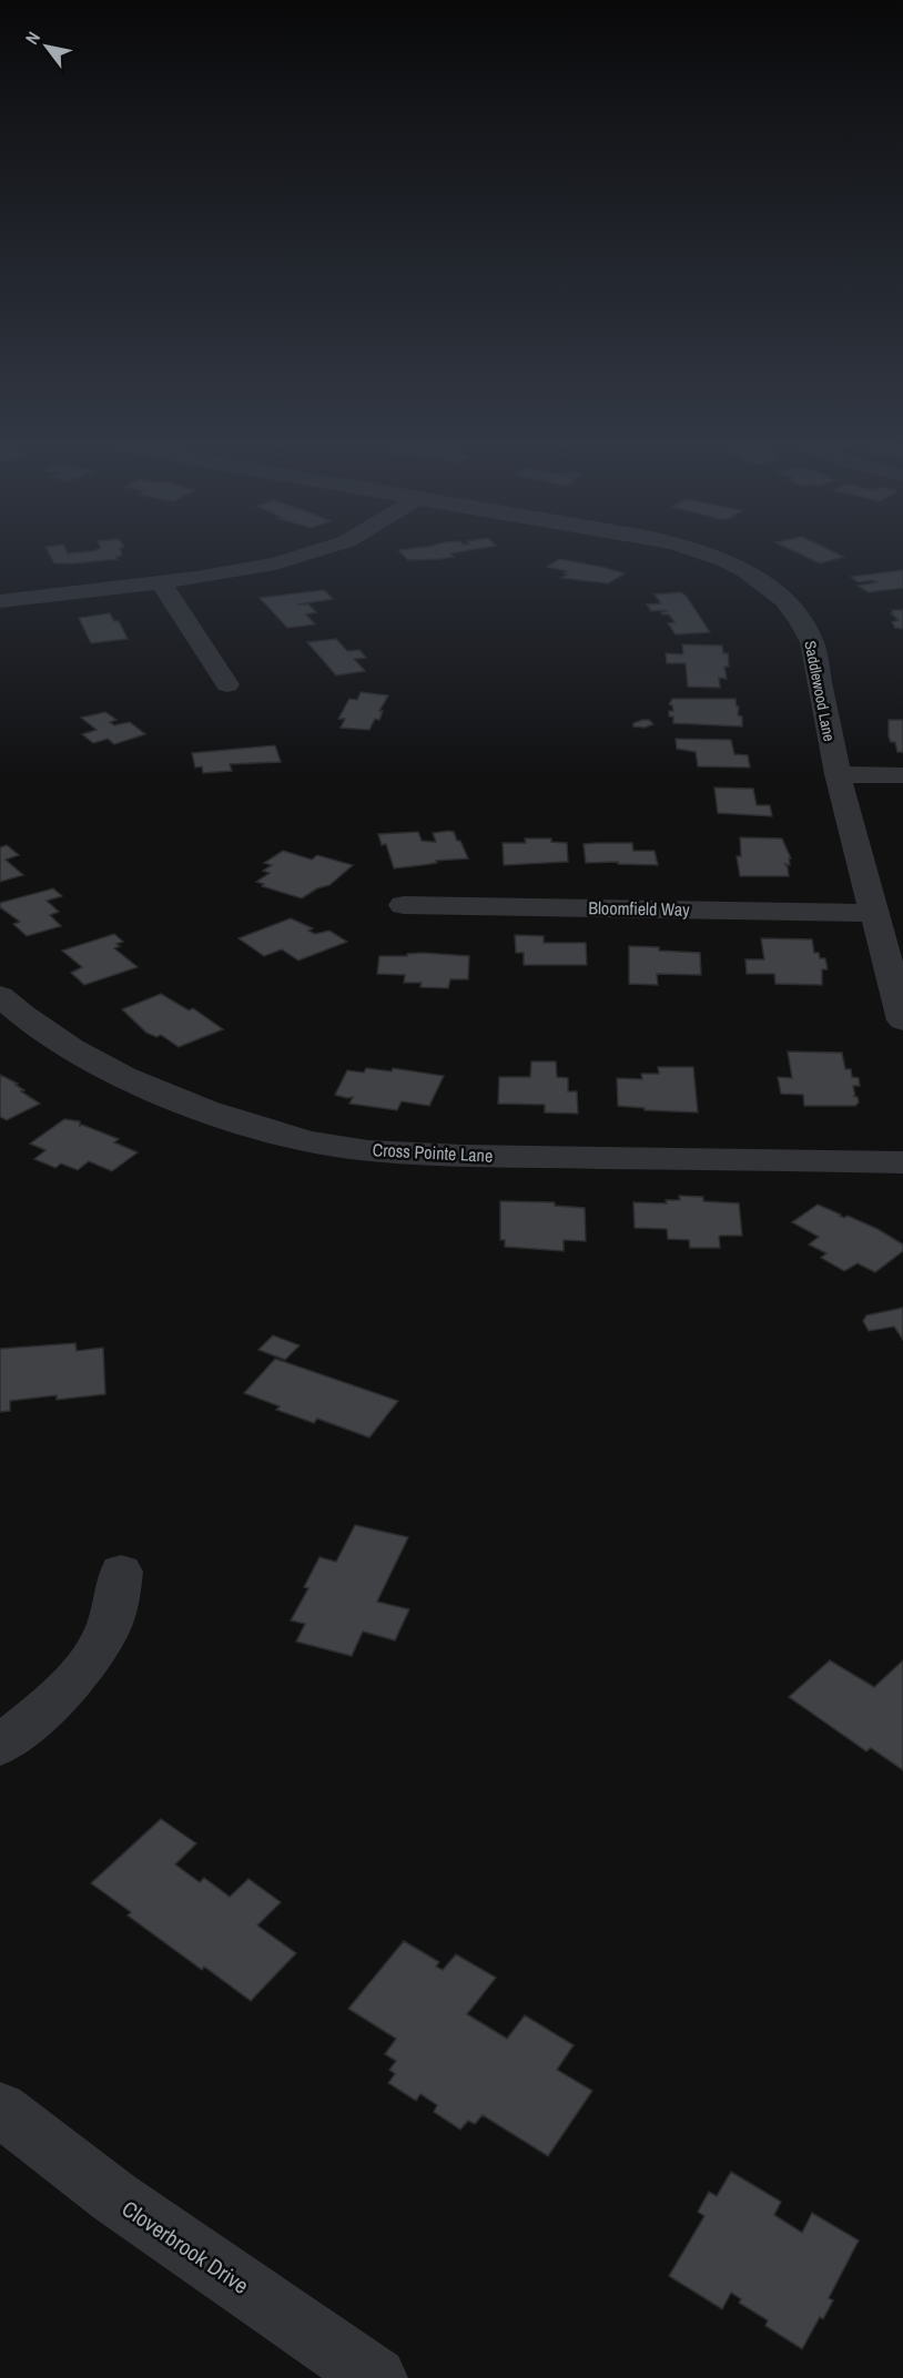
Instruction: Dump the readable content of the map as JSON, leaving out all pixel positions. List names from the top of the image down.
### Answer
{
  "streets": {
    "street": [
      "Saddlewood Lane",
      "Bloomfield Way",
      "Cross Pointe Lane",
      "Cloverbrook Drive"
    ]
  },
  "crossings": [
    ["Saddlewood Lane", "Bloomfield Way"]
  ],
  "north": "top left"
}
